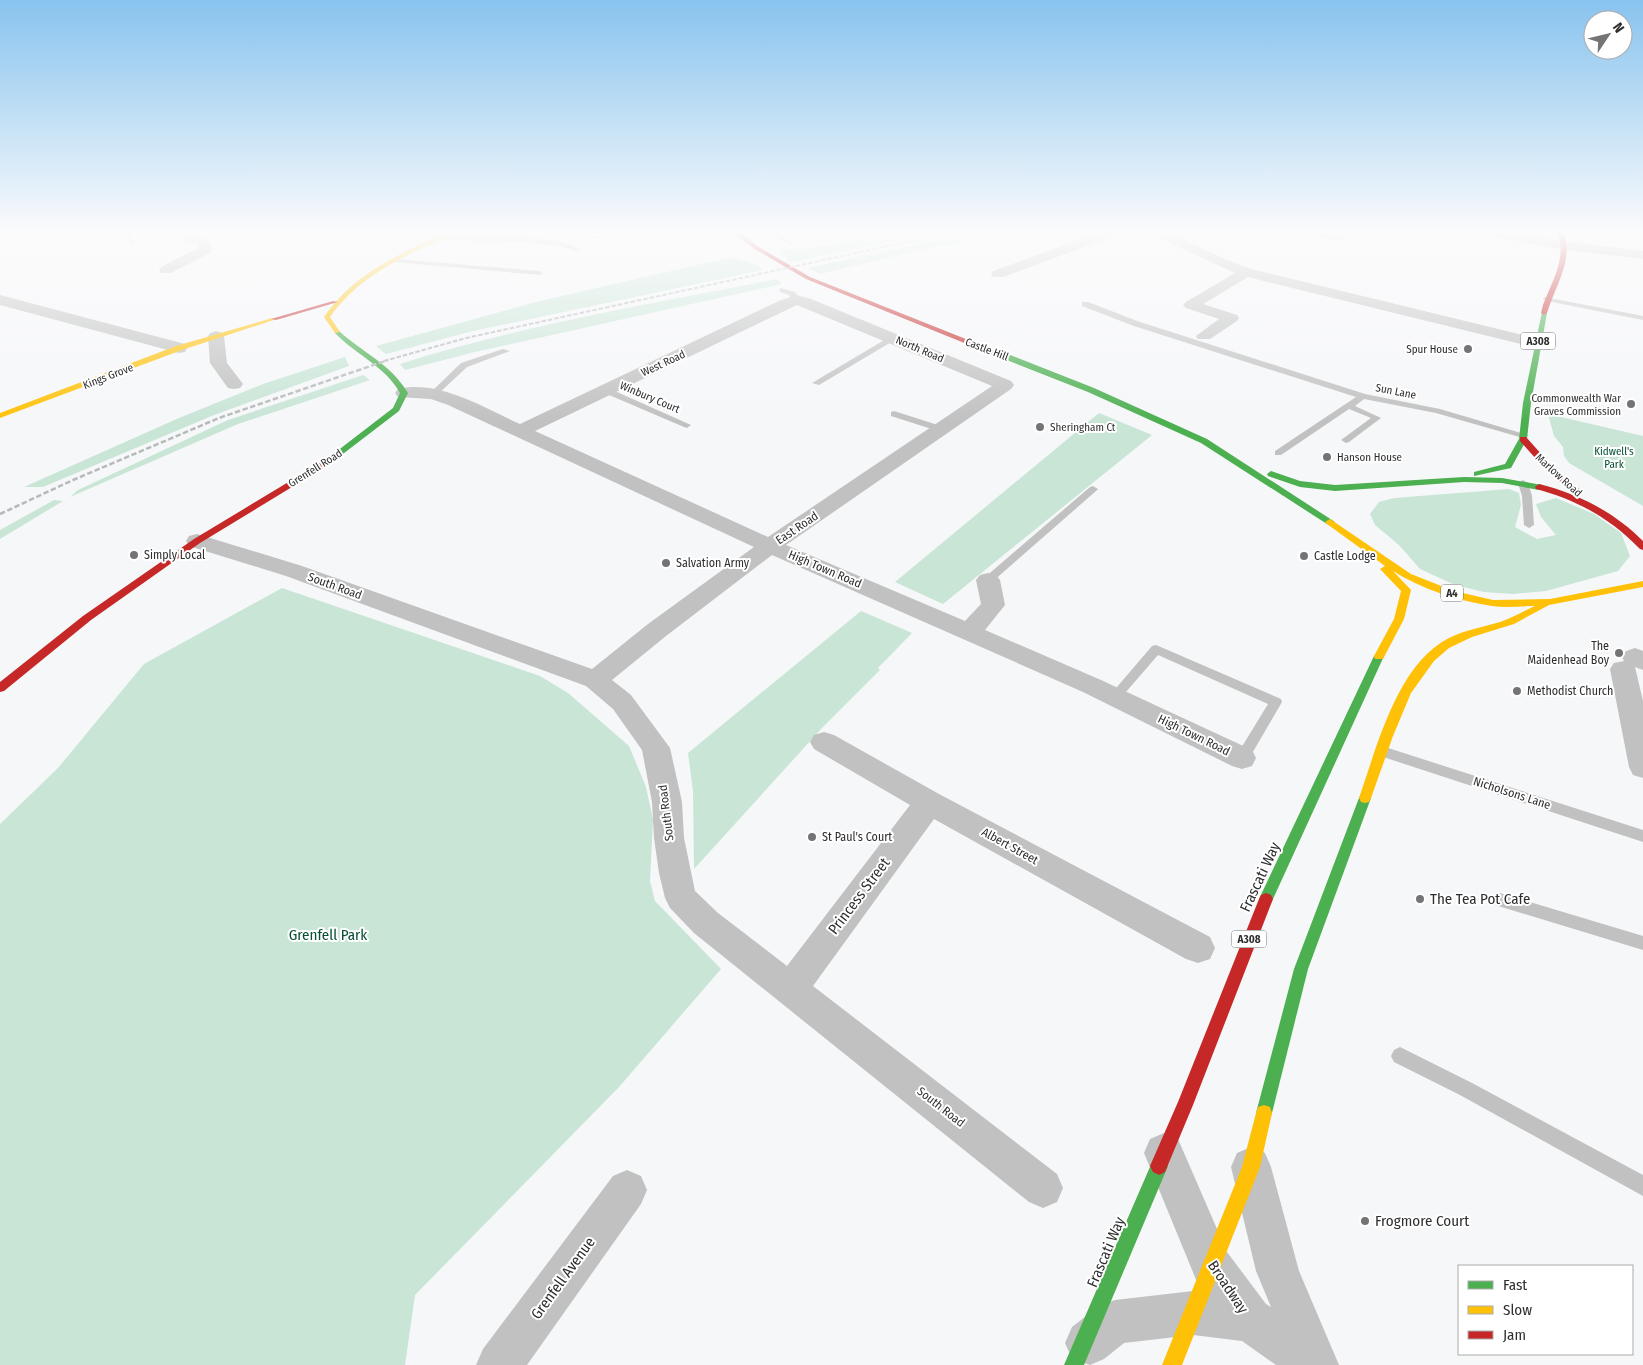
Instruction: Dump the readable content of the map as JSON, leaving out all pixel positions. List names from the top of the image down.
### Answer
{
  "streets": {
    "main road": [
      "A308",
      "Castle Hill",
      "Kings Grove",
      "Grenfell Road",
      "Marlow Road",
      "A4",
      "Frascati Way"
    ],
    "street": [
      "North Road",
      "West Road",
      "East Road",
      "High Town Road",
      "South Road",
      "Albert Street",
      "Princess Street",
      "Grenfell Avenue",
      "Broadway"
    ],
    "lane": ["Sun Lane", "Winbury Court", "Nicholsons Lane"]
  },
  "crossings": [
    ["A308", "Sun Lane"],
    ["A308", "Marlow Road"],
    ["A308", "A4"],
    ["North Road", "West Road"],
    ["North Road", "East Road"],
    ["Castle Hill", "A4"],
    ["West Road", "Winbury Court"],
    ["West Road", "High Town Road"],
    ["Sun Lane", "Marlow Road"],
    ["Grenfell Road", "High Town Road"],
    ["Grenfell Road", "South Road"],
    ["Marlow Road", "A4"],
    ["East Road", "High Town Road"],
    ["East Road", "South Road"],
    ["South Road", "Princess Street"],
    ["A4", "Frascati Way"],
    ["Albert Street", "Princess Street"],
    ["Frascati Way", "Broadway"]
  ],
  "parks": ["Kidwell's Park", "Grenfell Park"],
  "places": [
    "Spur House",
    "Commonwealth War Graves Commission",
    "Sheringham Ct",
    "Hanson House",
    "Simply Local",
    "Castle Lodge",
    "Salvation Army",
    "The Maidenhead Boy",
    "Methodist Church",
    "St Paul's Court",
    "The Tea Pot Cafe",
    "Frogmore Court"
  ],
  "legend": ["Fast", "Slow", "Jam"],
  "north": "top right"
}
